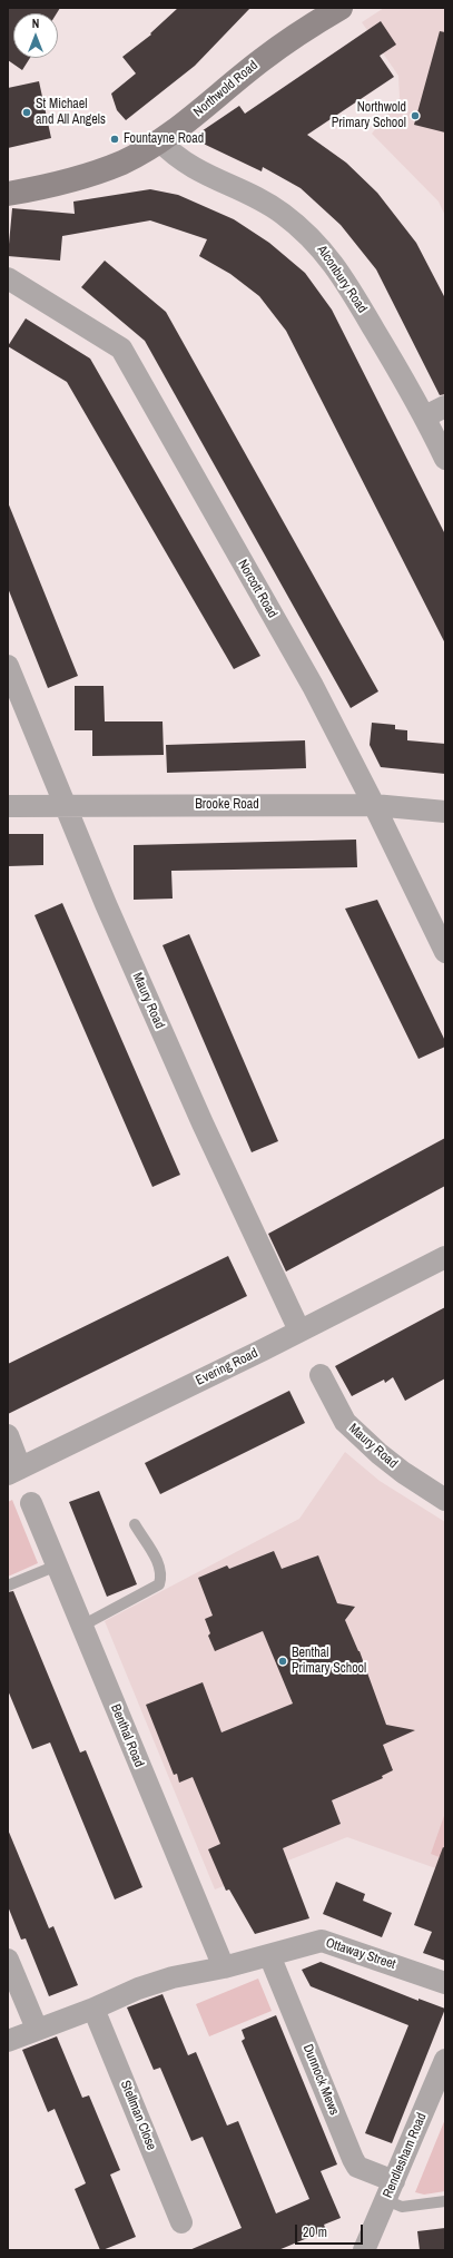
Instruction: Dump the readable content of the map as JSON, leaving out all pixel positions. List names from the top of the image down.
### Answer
{
  "streets": {
    "main road": ["Northwold Road"],
    "street": [
      "Alconbury Road",
      "Norcott Road",
      "Brooke Road",
      "Maury Road",
      "Evering Road",
      "Benthal Road",
      "Ottaway Street",
      "Dunnock Mews",
      "Stellman Close",
      "Rendlesham Road"
    ]
  },
  "crossings": [
    ["Northwold Road", "Alconbury Road"],
    ["Norcott Road", "Brooke Road"],
    ["Brooke Road", "Maury Road"],
    ["Maury Road", "Evering Road"],
    ["Benthal Road", "Ottaway Street"],
    ["Ottaway Street", "Dunnock Mews"],
    ["Dunnock Mews", "Rendlesham Road"]
  ],
  "places": [
    "St Michael and All Angels",
    "Northwold Primary School",
    "Fountayne Road",
    "Benthal Primary School"
  ],
  "scale_bar": "20 m",
  "north": "top"
}
